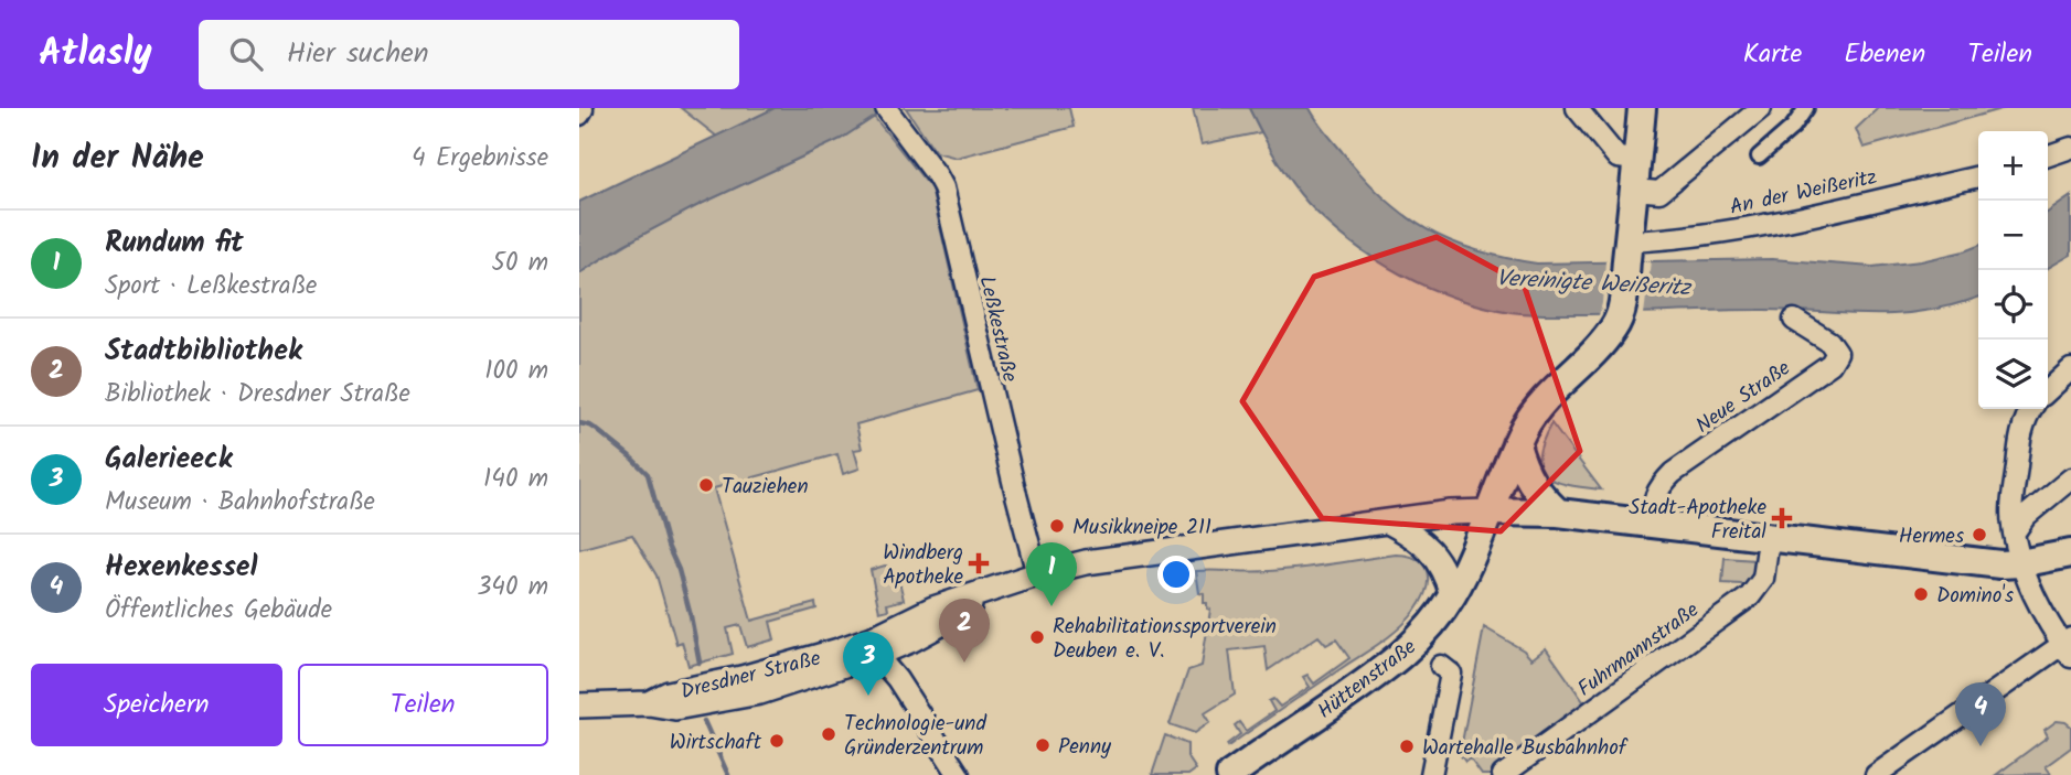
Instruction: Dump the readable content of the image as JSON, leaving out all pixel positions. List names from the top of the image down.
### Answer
{
  "streets": {
    "main road": ["Hüttenstraße"],
    "street": [
      "An der Weißeritz",
      "Leßkestraße",
      "Neue Straße",
      "Fuhrmannstraße",
      "Dresdner Straße"
    ]
  },
  "crossings": [
    ["An der Weißeritz", "Hüttenstraße"],
    ["Leßkestraße", "Dresdner Straße"],
    ["Dresdner Straße", "Hüttenstraße"]
  ],
  "water": ["Vereinigte Weißeritz"],
  "places": {
    "other": [
      "Tauziehen",
      "Musikkneipe 211",
      "Hermes",
      "Domino's",
      "Rehabilitationssportverein Deuben e. V.",
      "Technologie-und Gründerzentrum",
      "Wirtschaft",
      "Penny",
      "Wartehalle Busbahnhof"
    ],
    "health": ["Stadt-Apotheke Freital", "Windberg Apotheke"]
  },
  "page": {
    "header": "Atlasly",
    "search": "Hier suchen",
    "nav": ["Karte", "Ebenen", "Teilen"],
    "heading": ["In der Nähe", "4 Ergebnisse"],
    "map_buttons": ["+", "−"],
    "list": [
      {
        "mark": "1",
        "name": "Rundum fit",
        "note": "Sport · Leßkestraße",
        "value": "50 m"
      },
      {
        "mark": "2",
        "name": "Stadtbibliothek",
        "note": "Bibliothek · Dresdner Straße",
        "value": "100 m"
      },
      {
        "mark": "3",
        "name": "Galerieeck",
        "note": "Museum · Bahnhofstraße",
        "value": "140 m"
      },
      {
        "mark": "4",
        "name": "Hexenkessel",
        "note": "Öffentliches Gebäude",
        "value": "340 m"
      }
    ],
    "pins": [
      "1",
      "2",
      "3",
      "4"
    ],
    "buttons": ["Speichern", "Teilen"]
  }
}
